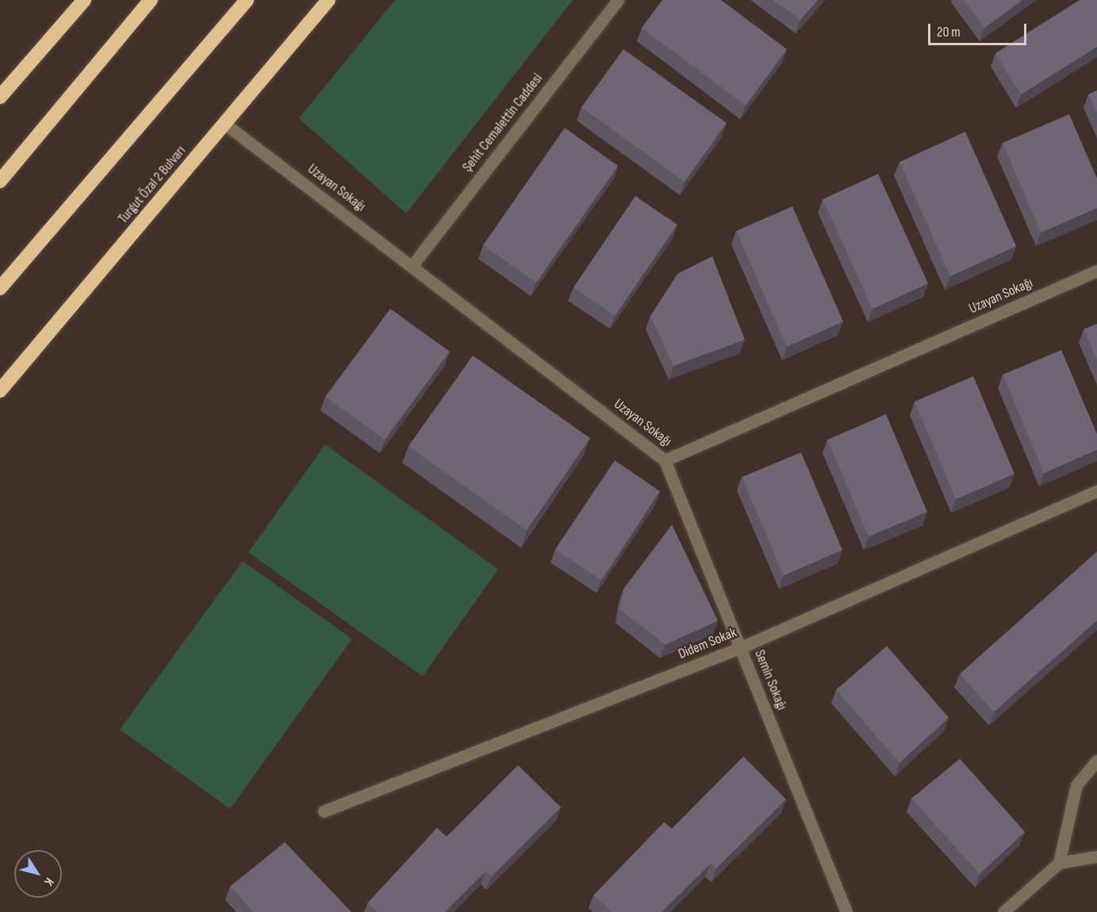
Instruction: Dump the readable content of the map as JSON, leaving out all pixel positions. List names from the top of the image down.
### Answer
{
  "streets": {
    "highway": ["Turgut Özal 2 Bulvarı"],
    "street": [
      "Şehit Cemalettin Caddesi",
      "Uzayan Sokağı",
      "Didem Sokak",
      "Semin Sokağı"
    ]
  },
  "crossings": [
    ["Şehit Cemalettin Caddesi", "Uzayan Sokağı"],
    ["Turgut Özal 2 Bulvarı", "Uzayan Sokağı"],
    ["Uzayan Sokağı", "Semin Sokağı"],
    ["Didem Sokak", "Semin Sokağı"]
  ],
  "scale_bar": "20 m",
  "north": "bottom right"
}
